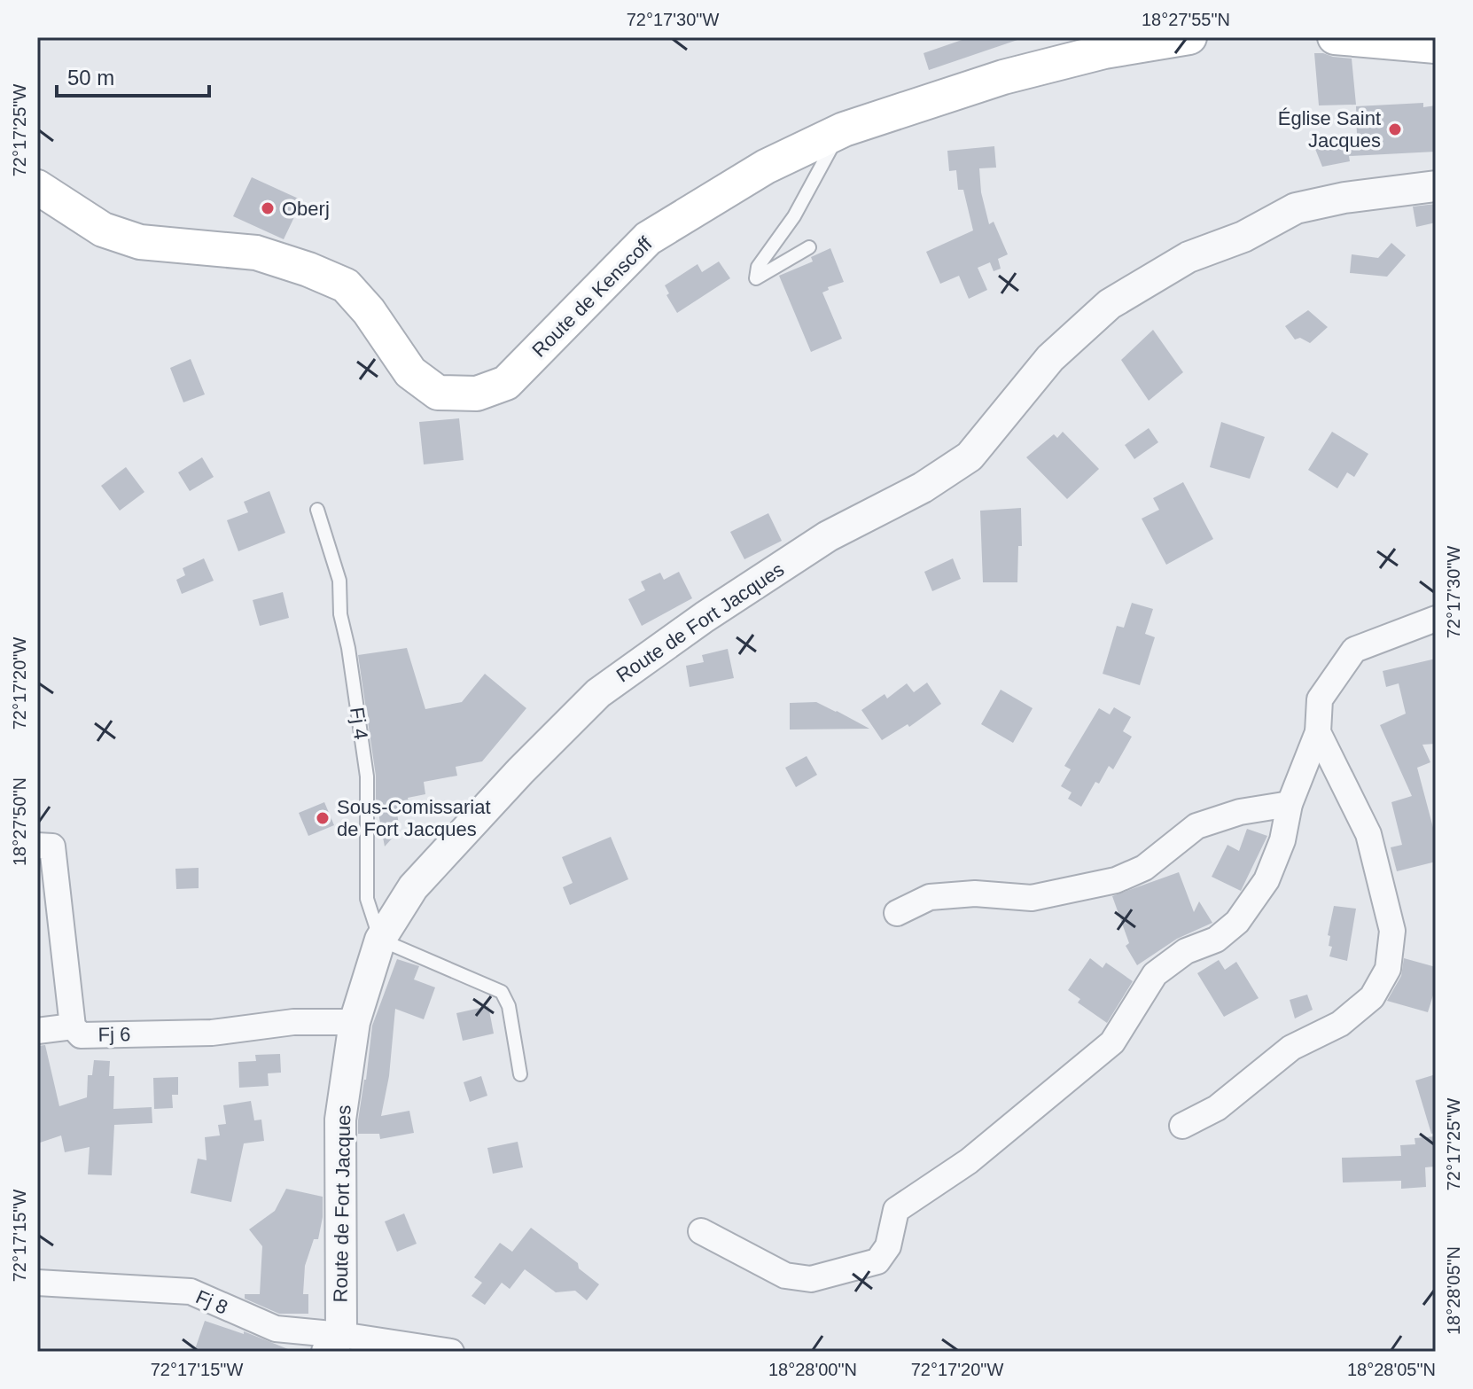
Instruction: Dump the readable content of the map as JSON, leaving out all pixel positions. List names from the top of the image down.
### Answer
{
  "streets": {
    "main road": ["Route de Kenscoff"],
    "street": ["Route de Fort Jacques", "Fj 6", "Fj 8"],
    "lane": ["Fj 4"]
  },
  "crossings": [
    ["Route de Fort Jacques", "Fj 4"],
    ["Route de Fort Jacques", "Fj 6"],
    ["Route de Fort Jacques", "Fj 8"]
  ],
  "places": ["Église Saint Jacques", "Oberj", "Sous-Comissariat de Fort Jacques"],
  "scale_bar": "50 m",
  "coordinates": [
    "72°17'30\"W",
    "18°27'55\"N",
    "72°17'25\"W",
    "72°17'20\"W",
    "18°27'50\"N",
    "72°17'15\"W",
    "18°28'05\"N",
    "18°28'00\"N"
  ]
}
